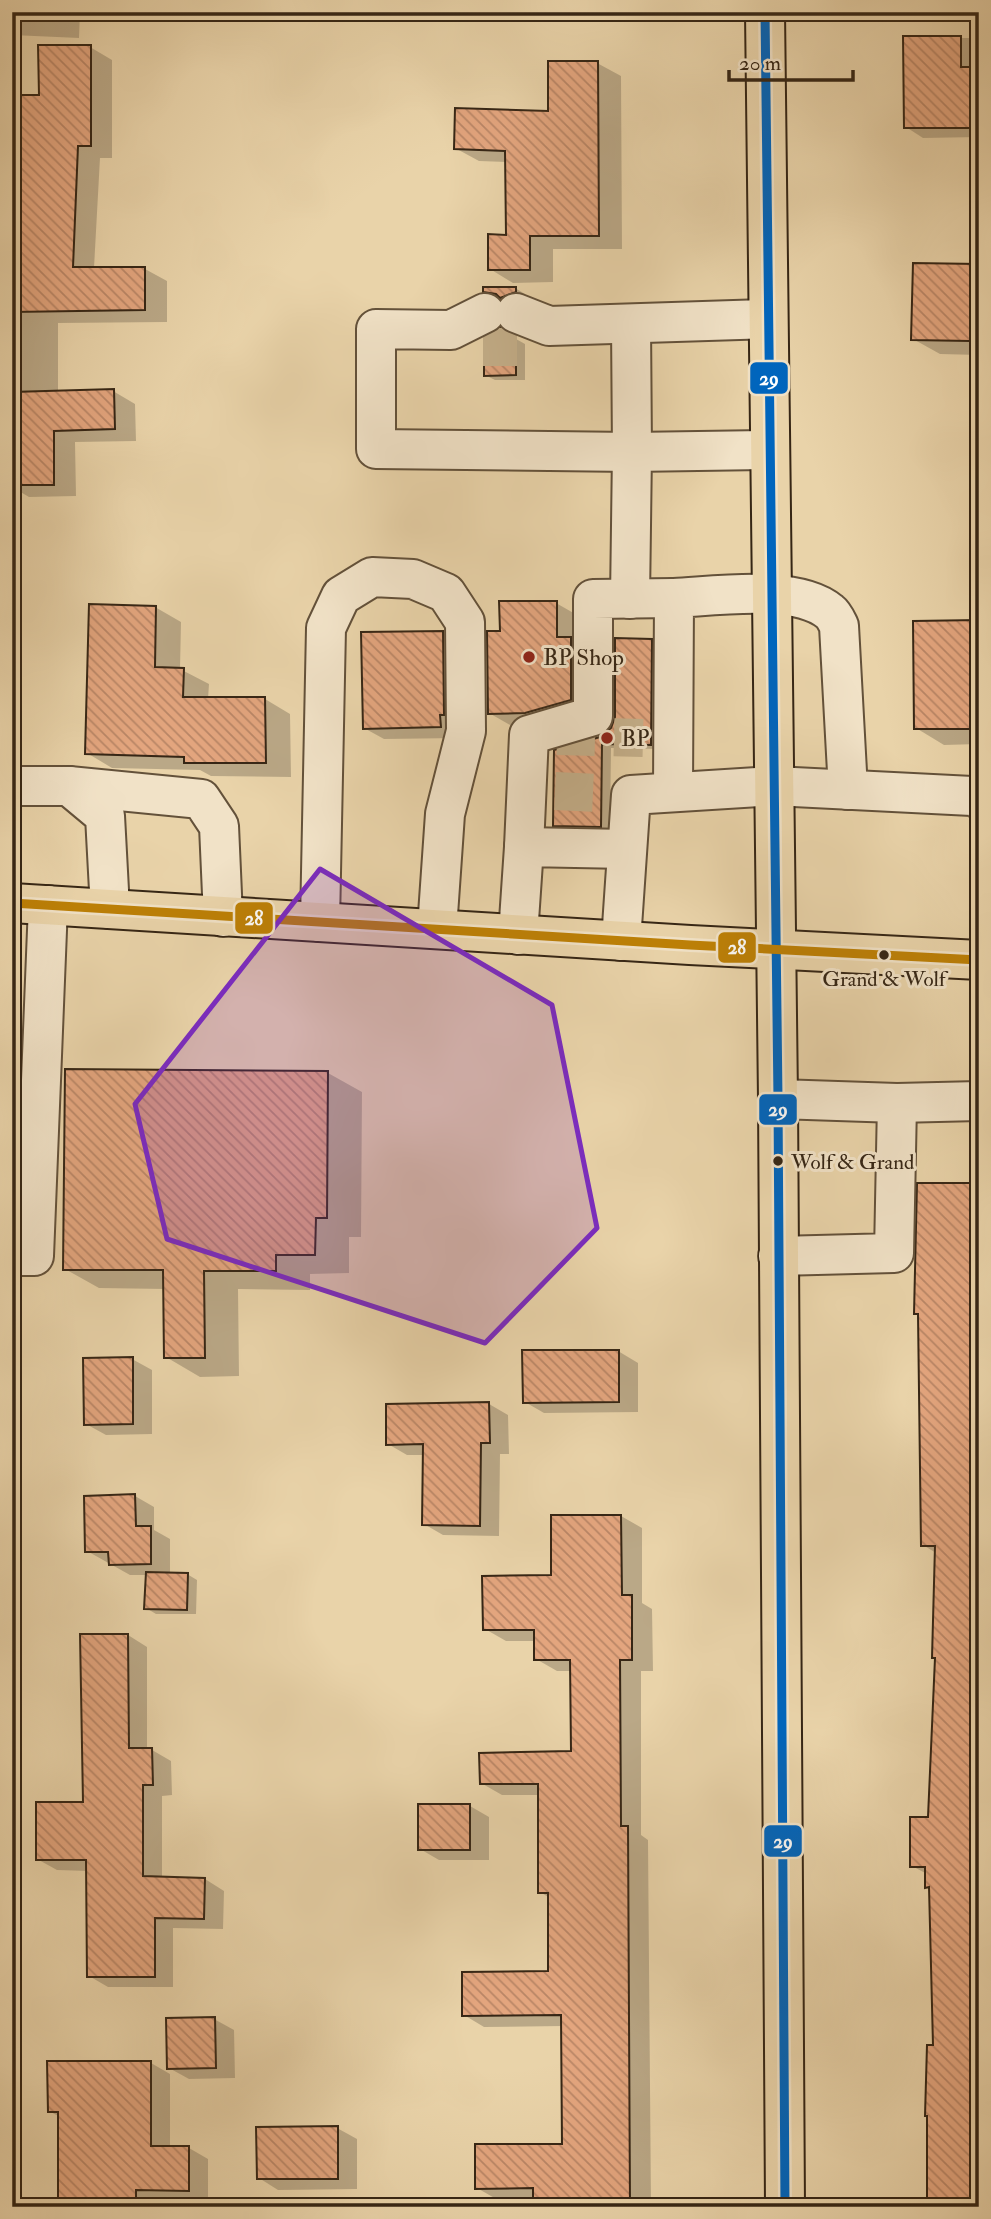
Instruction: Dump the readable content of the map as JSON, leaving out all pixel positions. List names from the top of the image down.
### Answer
{
  "places": [
    "BP Shop",
    "BP",
    "Grand & Wolf",
    "Wolf & Grand"
  ],
  "lines": ["transit line 29", "transit line 28"],
  "scale_bar": "20 m"
}
